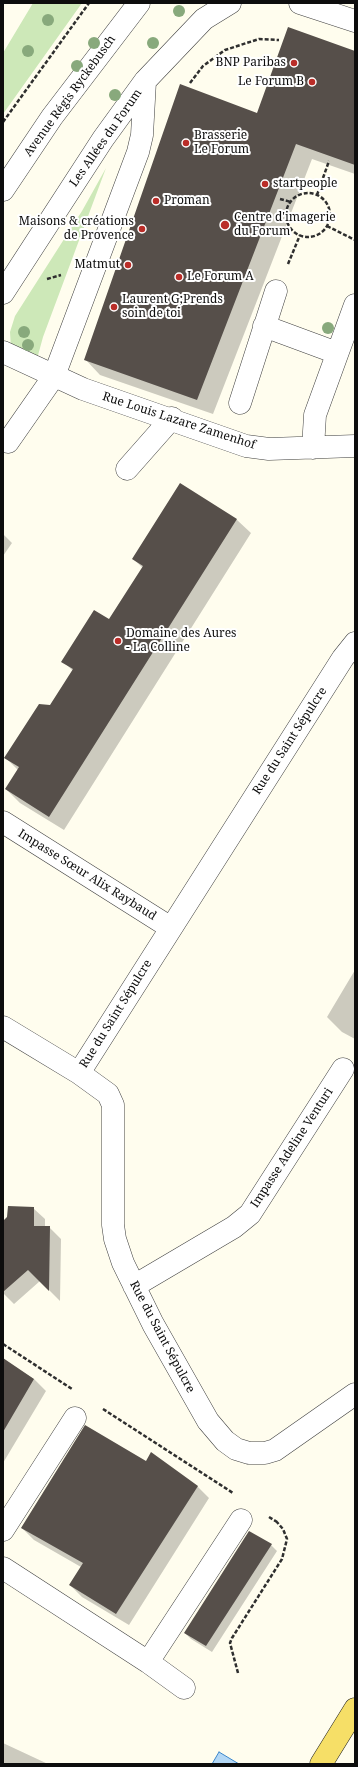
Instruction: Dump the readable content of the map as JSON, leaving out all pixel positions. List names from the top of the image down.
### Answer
{
  "streets": {
    "street": [
      "Avenue Régis Ryckebusch",
      "Les Allées du Forum",
      "Rue Louis Lazare Zamenhof",
      "Rue du Saint Sépulcre",
      "Impasse Sœur Alix Raybaud",
      "Impasse Adeline Venturi"
    ]
  },
  "crossings": [
    ["Rue du Saint Sépulcre", "Impasse Sœur Alix Raybaud"],
    ["Rue du Saint Sépulcre", "Impasse Adeline Venturi"]
  ],
  "places": [
    "BNP Paribas",
    "Le Forum B",
    "Brasserie Le Forum",
    "startpeople",
    "Proman",
    "Centre d'imagerie du Forum",
    "Maisons & créations de Provence",
    "Matmut",
    "Le Forum A",
    "Laurent G;Prends soin de toi",
    "Domaine des Aures - La Colline"
  ]
}
